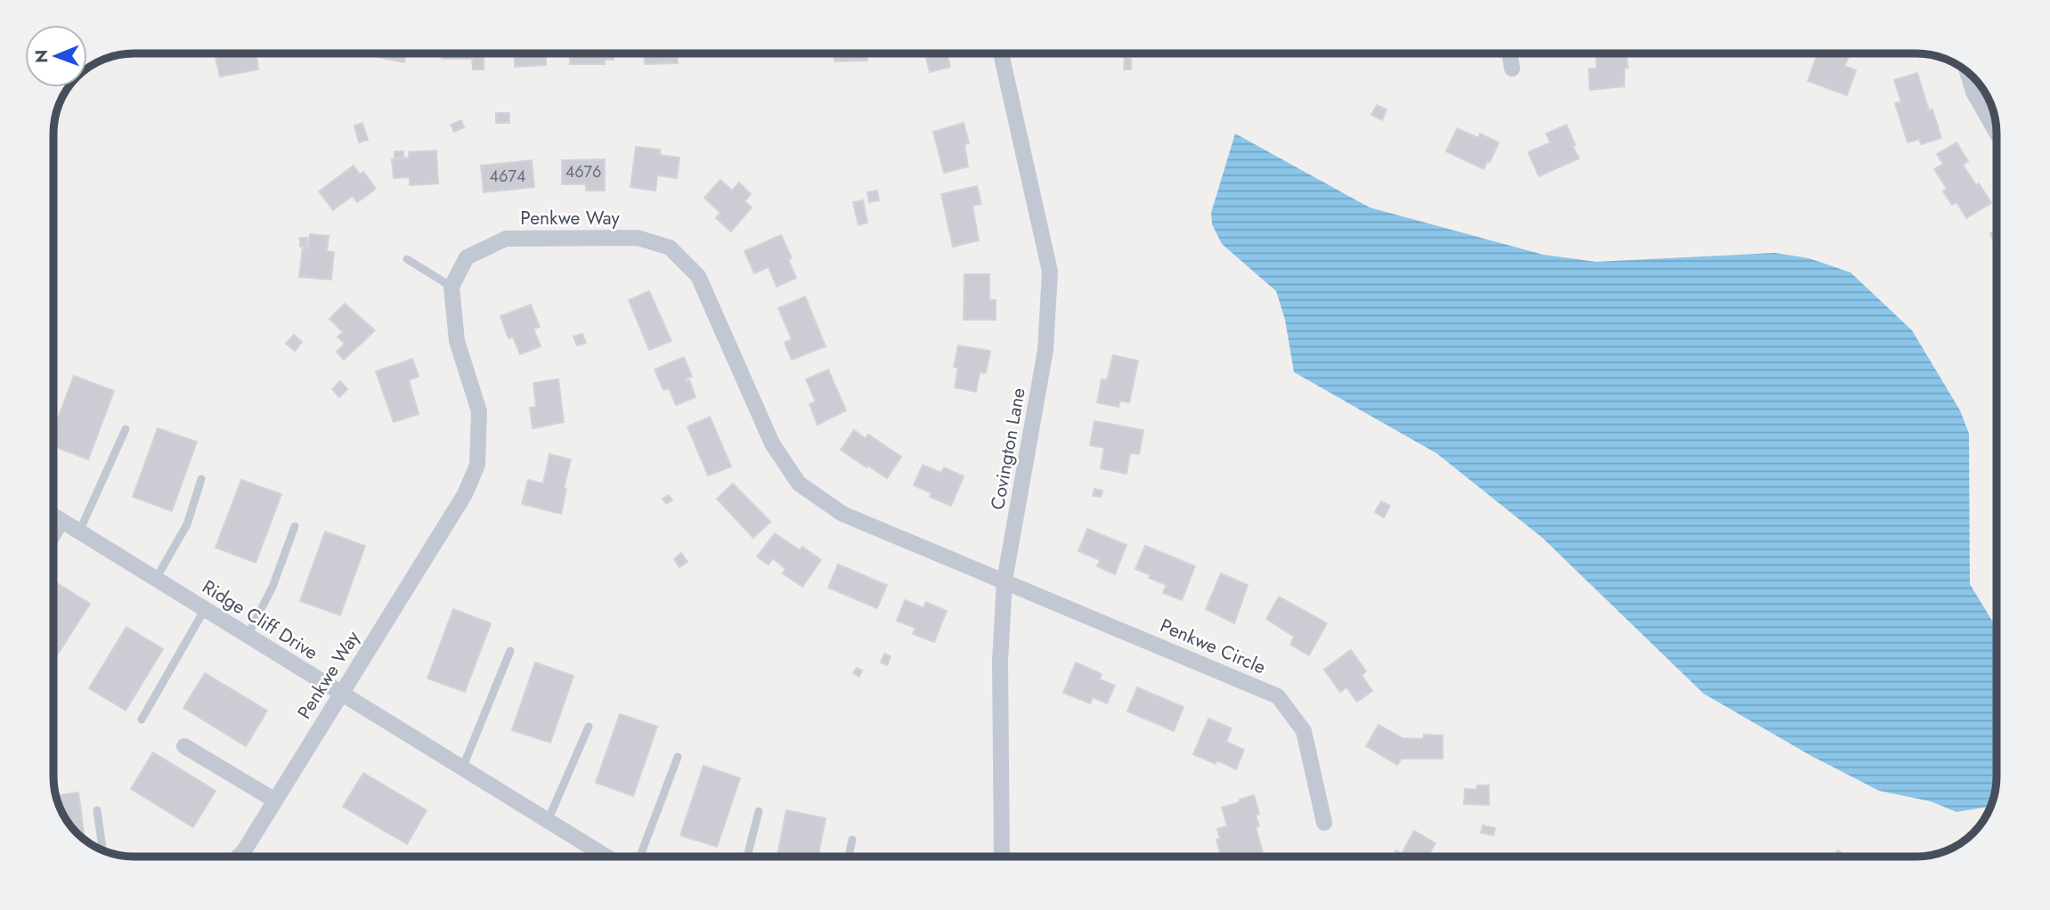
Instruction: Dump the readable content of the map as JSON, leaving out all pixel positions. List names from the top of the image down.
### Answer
{
  "streets": {
    "street": [
      "Penkwe Way",
      "Covington Lane",
      "Ridge Cliff Drive",
      "Penkwe Circle"
    ]
  },
  "crossings": [
    ["Penkwe Way", "Covington Lane"],
    ["Penkwe Way", "Ridge Cliff Drive"],
    ["Penkwe Way", "Penkwe Circle"],
    ["Covington Lane", "Penkwe Circle"]
  ],
  "house_numbers": ["4676", "4674"],
  "north": "left"
}
